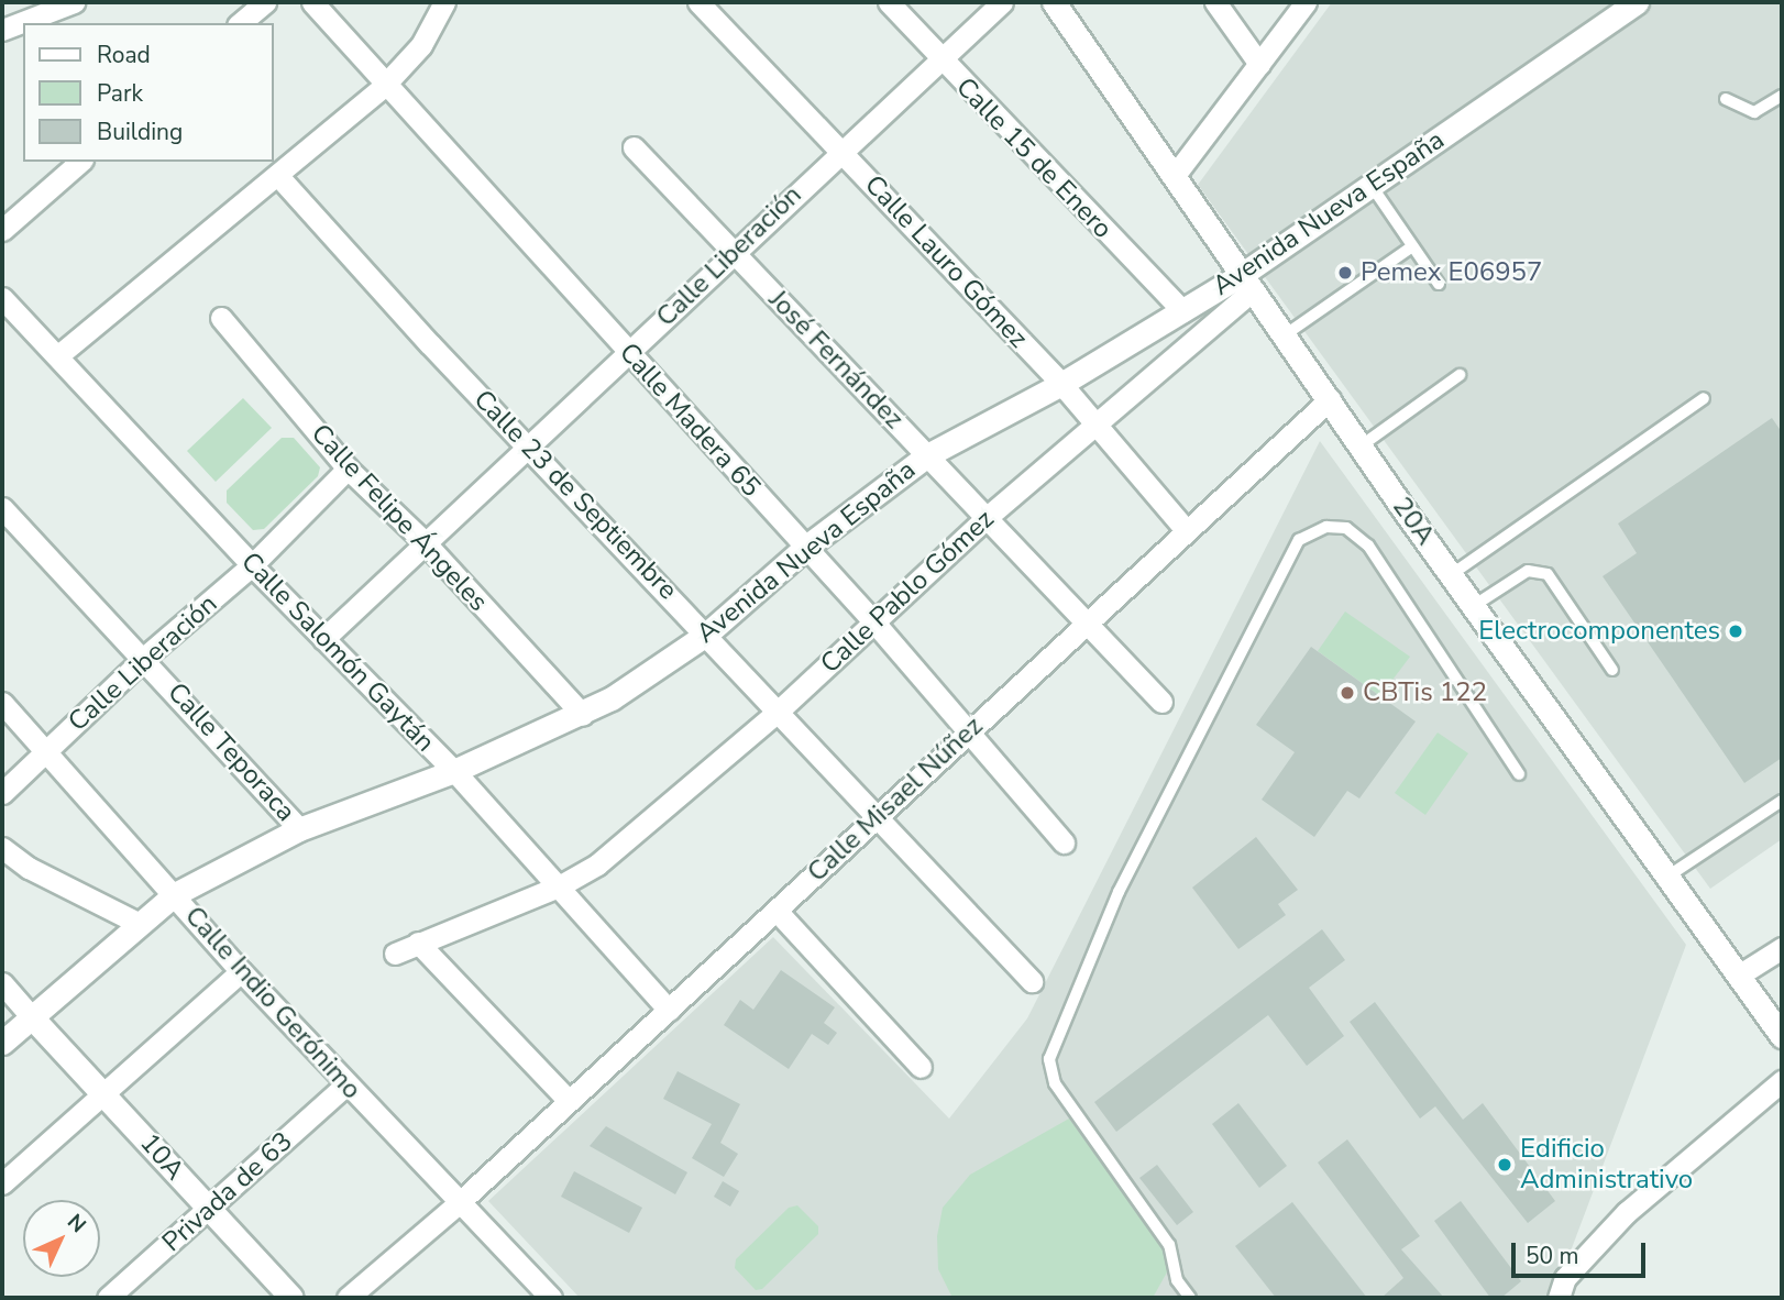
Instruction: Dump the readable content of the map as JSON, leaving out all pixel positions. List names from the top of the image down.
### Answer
{
  "streets": {
    "main road": ["Avenida Nueva España", "20A", "10A"],
    "street": [
      "Calle 15 de Enero",
      "Calle Liberación",
      "Calle Lauro Gómez",
      "José Fernández",
      "Calle Madera 65",
      "Calle 23 de Septiembre",
      "Calle Felipe Ángeles",
      "Calle Pablo Gómez",
      "Calle Salomón Gaytán",
      "Calle Teporaca",
      "Calle Misael Núñez",
      "Calle Indio Gerónimo",
      "Privada de 63"
    ]
  },
  "crossings": [
    ["Calle 15 de Enero", "Avenida Nueva España"],
    ["Calle 15 de Enero", "Calle Liberación"],
    ["Avenida Nueva España", "Calle Lauro Gómez"],
    ["Avenida Nueva España", "José Fernández"],
    ["Avenida Nueva España", "Calle Madera 65"],
    ["Avenida Nueva España", "Calle 23 de Septiembre"],
    ["Avenida Nueva España", "Calle Felipe Ángeles"],
    ["Avenida Nueva España", "20A"],
    ["Avenida Nueva España", "Calle Pablo Gómez"],
    ["Avenida Nueva España", "Calle Salomón Gaytán"],
    ["Avenida Nueva España", "Calle Teporaca"],
    ["Avenida Nueva España", "Calle Indio Gerónimo"],
    ["Avenida Nueva España", "10A"],
    ["Calle Liberación", "Calle Lauro Gómez"],
    ["Calle Liberación", "José Fernández"],
    ["Calle Liberación", "Calle Madera 65"],
    ["Calle Liberación", "Calle 23 de Septiembre"],
    ["Calle Liberación", "Calle Felipe Ángeles"],
    ["Calle Liberación", "Calle Salomón Gaytán"],
    ["Calle Liberación", "Calle Teporaca"],
    ["Calle Liberación", "Calle Indio Gerónimo"],
    ["Calle Lauro Gómez", "Calle Pablo Gómez"],
    ["Calle Lauro Gómez", "Calle Misael Núñez"],
    ["José Fernández", "Calle Pablo Gómez"],
    ["José Fernández", "Calle Misael Núñez"],
    ["Calle Madera 65", "Calle Pablo Gómez"],
    ["Calle Madera 65", "Calle Misael Núñez"],
    ["Calle 23 de Septiembre", "Calle Pablo Gómez"],
    ["Calle 23 de Septiembre", "Calle Misael Núñez"],
    ["20A", "Calle Pablo Gómez"],
    ["20A", "Calle Misael Núñez"],
    ["Calle Pablo Gómez", "Calle Salomón Gaytán"],
    ["Calle Salomón Gaytán", "Calle Misael Núñez"],
    ["Calle Misael Núñez", "Calle Indio Gerónimo"],
    ["Calle Indio Gerónimo", "Privada de 63"],
    ["10A", "Privada de 63"]
  ],
  "places": [
    "Pemex E06957",
    "Electrocomponentes",
    "CBTis 122",
    "Edificio Administrativo"
  ],
  "legend": ["Road", "Park", "Building"],
  "scale_bar": "50 m",
  "north": "top right"
}
